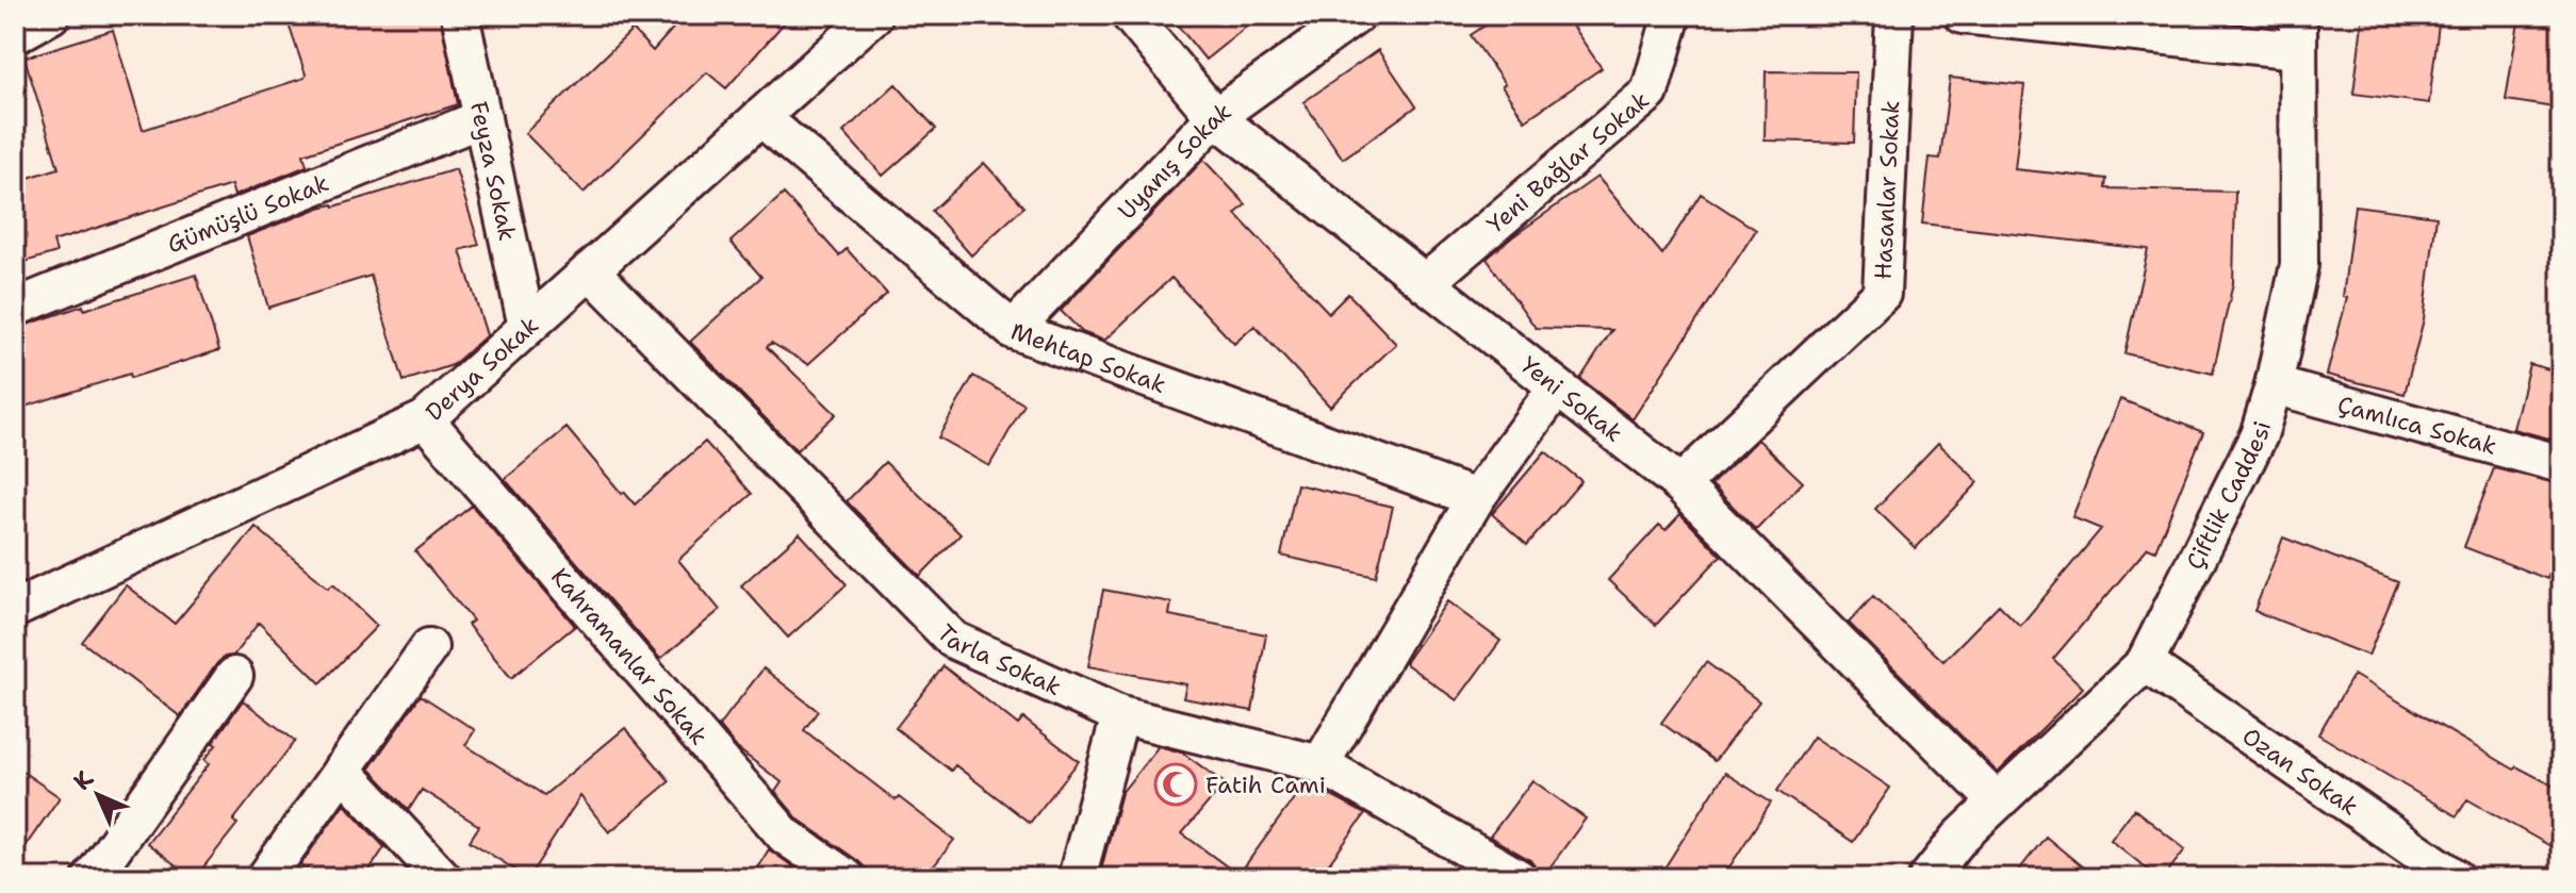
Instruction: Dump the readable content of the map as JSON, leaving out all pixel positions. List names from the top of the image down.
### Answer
{
  "streets": {
    "street": [
      "Yeni Bağlar Sokak",
      "Uyanış Sokak",
      "Feyza Sokak",
      "Hasanlar Sokak",
      "Gümüşlü Sokak",
      "Mehtap Sokak",
      "Derya Sokak",
      "Yeni Sokak",
      "Çamlıca Sokak",
      "Çiftlik Caddesi",
      "Kahramanlar Sokak",
      "Tarla Sokak",
      "Ozan Sokak"
    ]
  },
  "crossings": [
    ["Yeni Bağlar Sokak", "Yeni Sokak"],
    ["Uyanış Sokak", "Mehtap Sokak"],
    ["Uyanış Sokak", "Yeni Sokak"],
    ["Feyza Sokak", "Gümüşlü Sokak"],
    ["Feyza Sokak", "Derya Sokak"],
    ["Hasanlar Sokak", "Yeni Sokak"],
    ["Mehtap Sokak", "Derya Sokak"],
    ["Derya Sokak", "Kahramanlar Sokak"],
    ["Derya Sokak", "Tarla Sokak"],
    ["Yeni Sokak", "Çiftlik Caddesi"],
    ["Çamlıca Sokak", "Çiftlik Caddesi"],
    ["Çiftlik Caddesi", "Ozan Sokak"]
  ],
  "places": {
    "mosque": ["Fatih Cami"]
  },
  "north": "top left"
}
